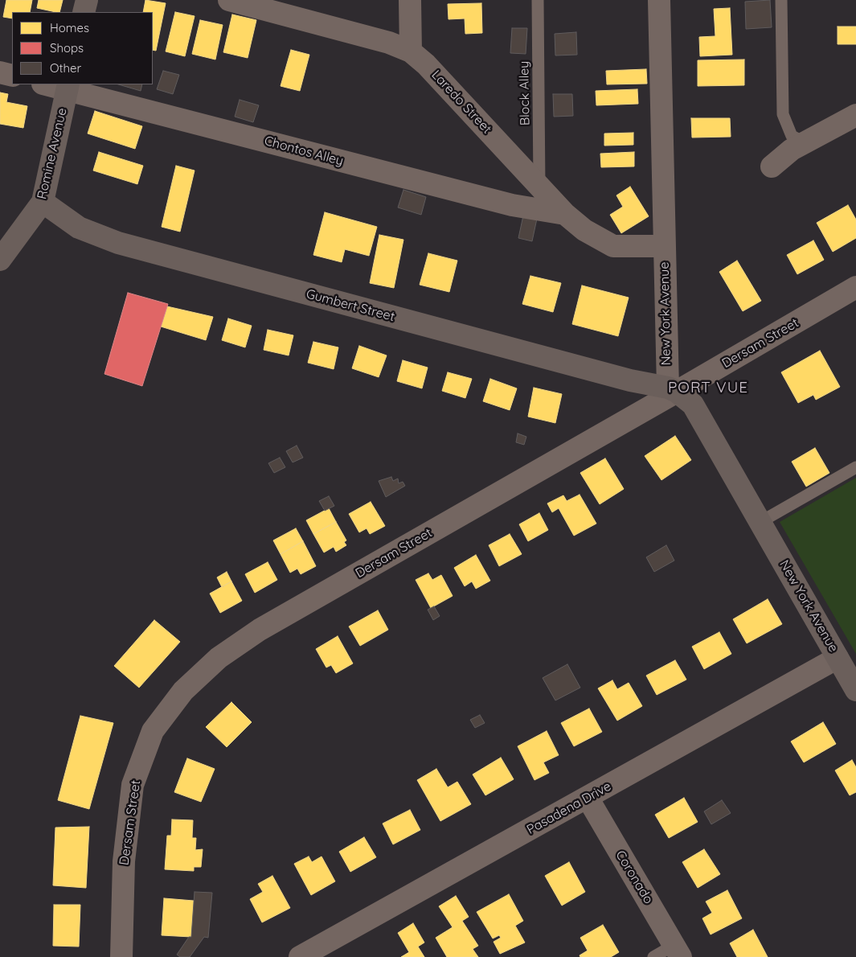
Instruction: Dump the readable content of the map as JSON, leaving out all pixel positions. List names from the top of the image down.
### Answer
{
  "streets": {
    "street": [
      "Laredo Street",
      "Chontos Alley",
      "Romine Avenue",
      "Gumbert Street",
      "New York Avenue",
      "Dersam Street",
      "Pasadena Drive",
      "Coronado"
    ],
    "lane": ["Block Alley"]
  },
  "crossings": [
    ["Block Alley", "Laredo Street"],
    ["Laredo Street", "Chontos Alley"],
    ["Laredo Street", "New York Avenue"],
    ["Chontos Alley", "Romine Avenue"],
    ["Romine Avenue", "Gumbert Street"],
    ["Gumbert Street", "New York Avenue"],
    ["Gumbert Street", "Dersam Street"],
    ["New York Avenue", "Dersam Street"],
    ["New York Avenue", "Pasadena Drive"],
    ["Pasadena Drive", "Coronado"]
  ],
  "districts": ["PORT VUE"],
  "legend": ["Homes", "Shops", "Other"]
}
